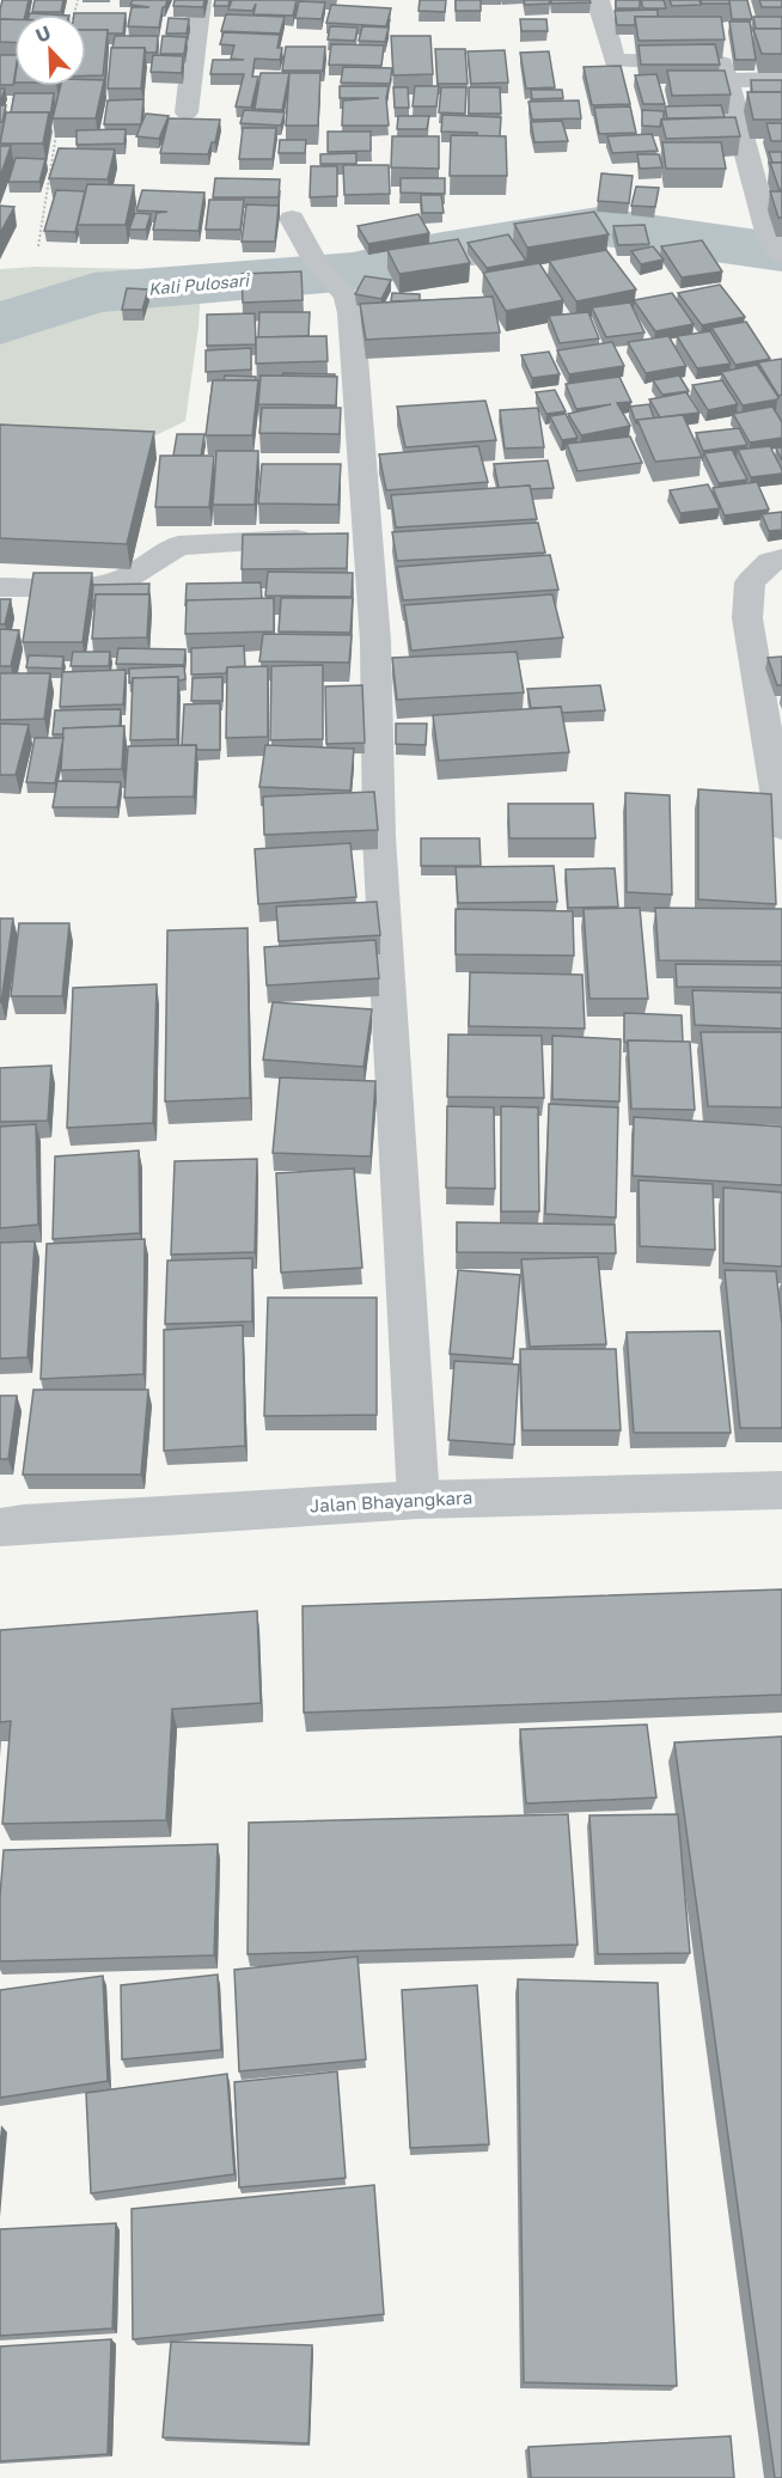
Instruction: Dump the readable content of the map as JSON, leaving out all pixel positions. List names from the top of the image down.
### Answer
{
  "streets": {
    "street": ["Jalan Bhayangkara"]
  },
  "water": ["Kali Pulosari"],
  "north": "top left"
}
